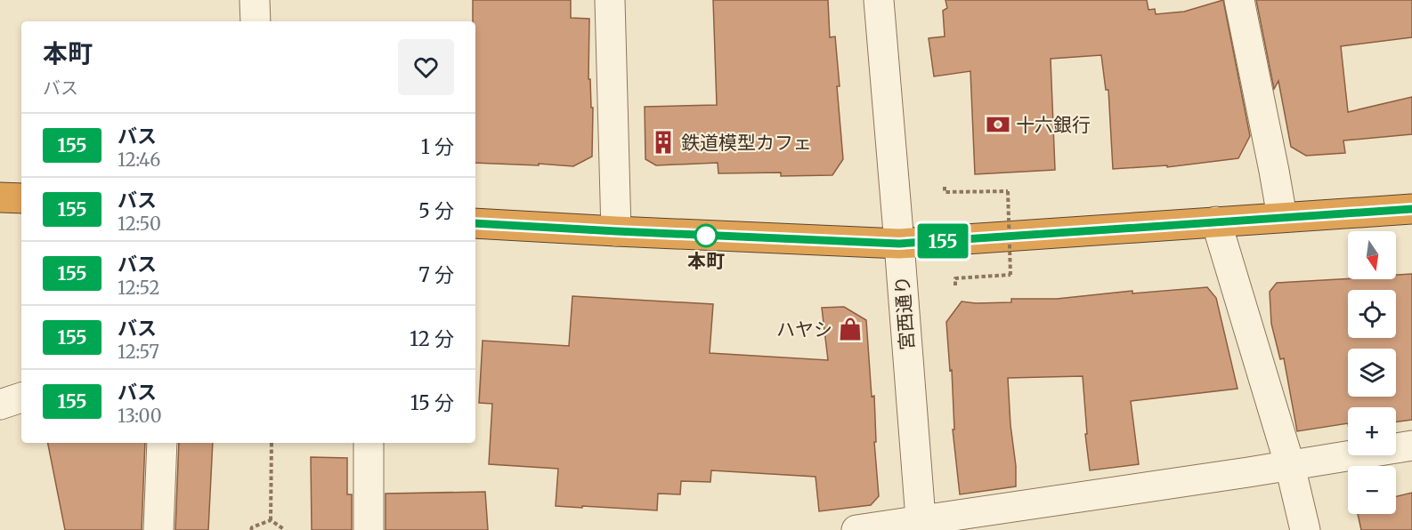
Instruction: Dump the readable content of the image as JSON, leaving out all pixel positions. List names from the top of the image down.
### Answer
{
  "streets": {
    "street": ["宮西通り"]
  },
  "places": {
    "bank": ["十六銀行"],
    "building": ["鉄道模型カフェ"],
    "other": ["本町"],
    "shop": ["ハヤシ"]
  },
  "lines": ["bus line 155"],
  "north": "bottom",
  "page": {
    "on_map": "155",
    "heading": ["本町", "バス"],
    "list": [
      {
        "mark": "155",
        "name": "バス",
        "note": "12:46",
        "value": "1 分"
      },
      {
        "mark": "155",
        "name": "バス",
        "note": "12:50",
        "value": "5 分"
      },
      {
        "mark": "155",
        "name": "バス",
        "note": "12:52",
        "value": "7 分"
      },
      {
        "mark": "155",
        "name": "バス",
        "note": "12:57",
        "value": "12 分"
      },
      {
        "mark": "155",
        "name": "バス",
        "note": "13:00",
        "value": "15 分"
      }
    ],
    "map_buttons": ["+", "−"]
  }
}
